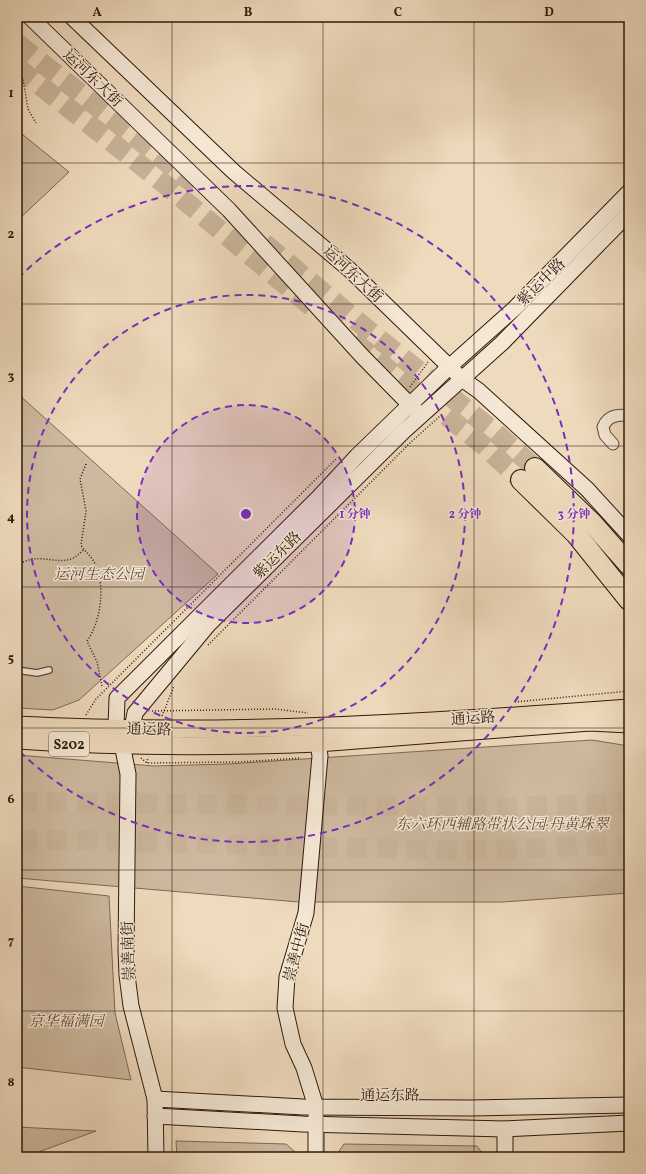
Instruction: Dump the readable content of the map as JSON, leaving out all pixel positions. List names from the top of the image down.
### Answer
{
  "streets": {
    "main road": [
      "运河东大街",
      "紫运中路",
      "紫运东路",
      "通运路",
      "S202",
      "崇善南街",
      "崇善中街",
      "通运东路"
    ]
  },
  "crossings": [
    ["运河东大街", "紫运中路"],
    ["运河东大街", "紫运东路"],
    ["紫运中路", "紫运东路"],
    ["紫运东路", "通运路"],
    ["紫运东路", "S202"],
    ["紫运东路", "崇善南街"],
    ["通运路", "S202"],
    ["通运路", "崇善南街"],
    ["通运路", "崇善中街"],
    ["S202", "崇善南街"],
    ["崇善南街", "通运东路"],
    ["崇善中街", "通运东路"]
  ],
  "parks": ["运河生态公园", "东六环西辅路带状公园·丹黄珠翠", "京华福满园"],
  "grid": {
    "columns": [
      "A",
      "B",
      "C",
      "D"
    ],
    "rows": [
      "1",
      "2",
      "3",
      "4",
      "5",
      "6",
      "7",
      "8"
    ]
  },
  "rings": ["1 分钟", "2 分钟", "3 分钟"]
}
